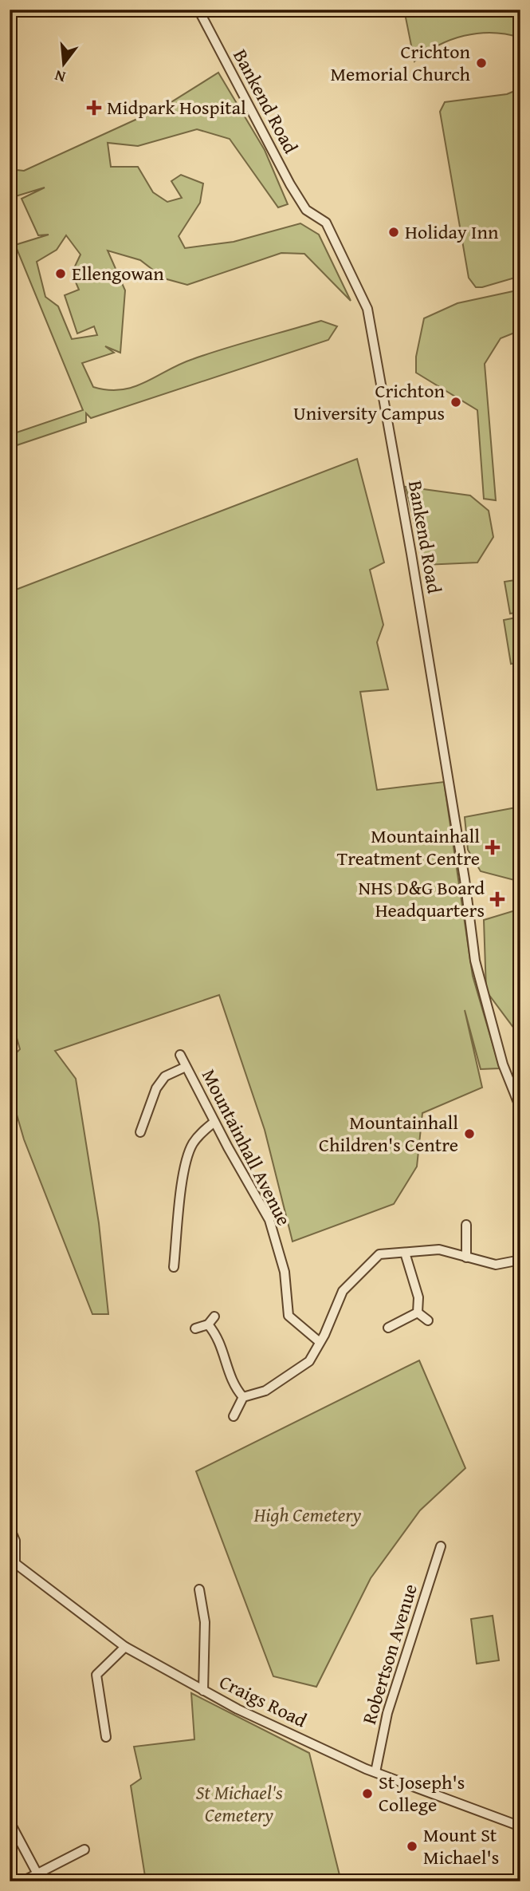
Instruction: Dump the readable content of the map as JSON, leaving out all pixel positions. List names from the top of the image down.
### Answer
{
  "streets": {
    "street": [
      "Bankend Road",
      "Mountainhall Avenue",
      "Robertson Avenue",
      "Craigs Road"
    ]
  },
  "crossings": [
    ["Robertson Avenue", "Craigs Road"]
  ],
  "parks": ["High Cemetery", "St Michael's Cemetery"],
  "places": {
    "other": [
      "Crichton Memorial Church",
      "Holiday Inn",
      "Ellengowan",
      "Crichton University Campus",
      "Mountainhall Children's Centre",
      "St Joseph's College",
      "Mount St Michael's"
    ],
    "health": ["Midpark Hospital", "Mountainhall Treatment Centre", "NHS D&G Board Headquarters"]
  },
  "north": "bottom"
}
